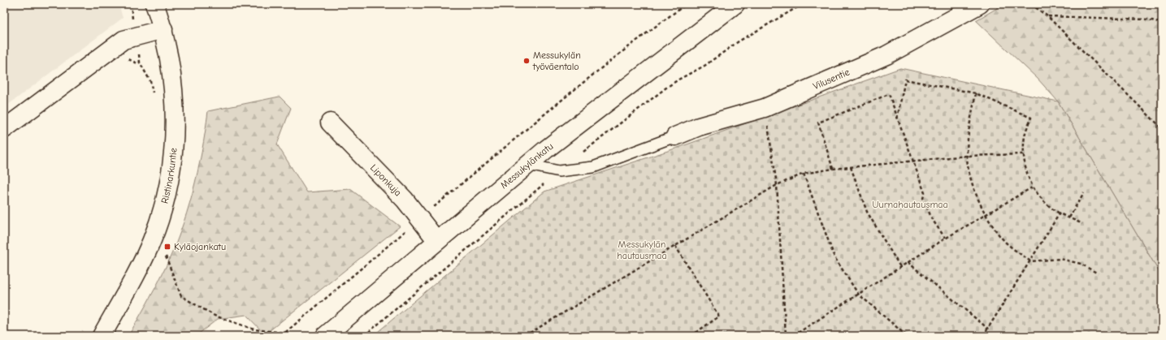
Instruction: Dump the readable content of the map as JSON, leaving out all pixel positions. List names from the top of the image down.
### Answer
{
  "streets": {
    "main road": [
      "Vilusentie",
      "Messukylänkatu",
      "Ristinarkuntie",
      "Liponkuja"
    ]
  },
  "crossings": [
    ["Messukylänkatu", "Liponkuja"]
  ],
  "parks": ["Uurnahautausmaa", "Messukylän hautausmaa"],
  "places": {
    "other": ["Messukylän työväentalo"],
    "transit": ["Kyläojankatu"]
  }
}
